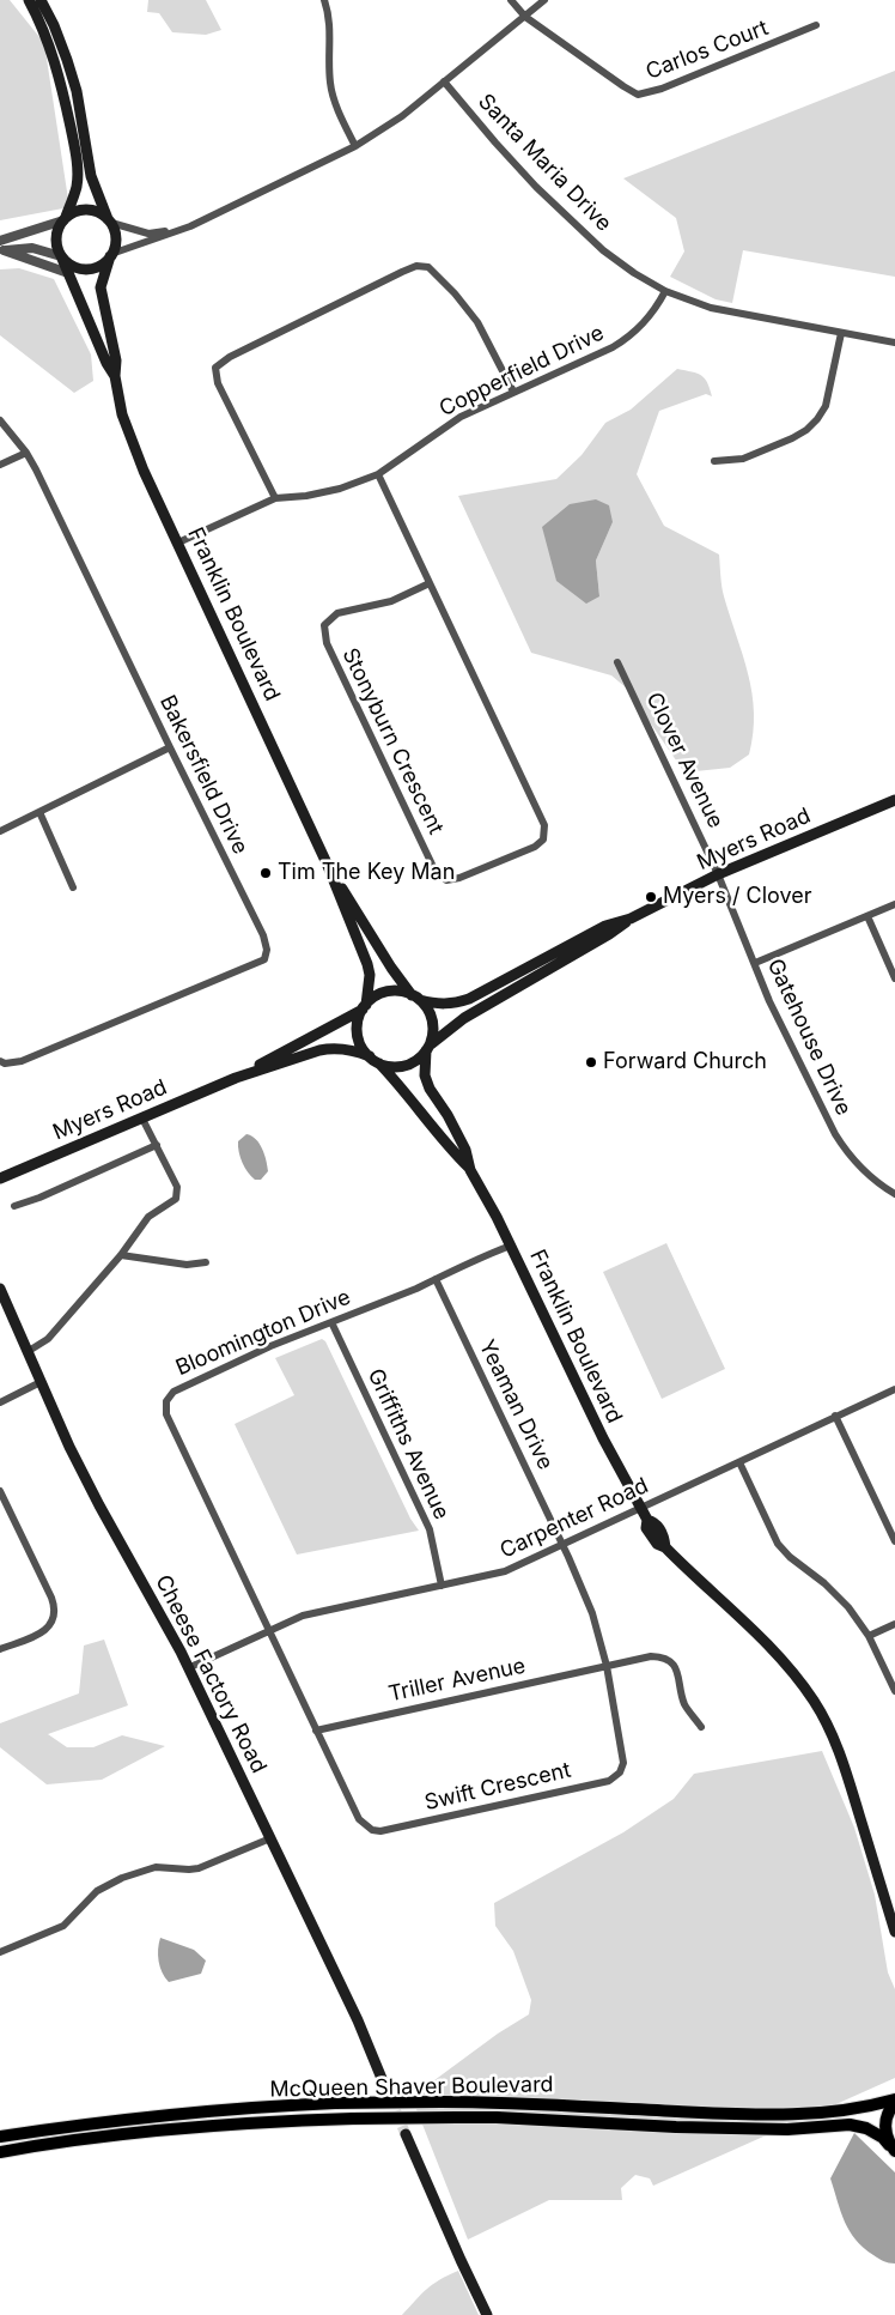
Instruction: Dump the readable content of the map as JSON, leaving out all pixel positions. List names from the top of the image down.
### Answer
{
  "streets": {
    "main road": [
      "Franklin Boulevard",
      "Myers Road",
      "Cheese Factory Road",
      "McQueen Shaver Boulevard"
    ],
    "street": [
      "Carlos Court",
      "Santa Maria Drive",
      "Copperfield Drive",
      "Stonyburn Crescent",
      "Clover Avenue",
      "Bakersfield Drive",
      "Gatehouse Drive",
      "Bloomington Drive",
      "Yeaman Drive",
      "Griffiths Avenue",
      "Carpenter Road",
      "Triller Avenue",
      "Swift Crescent"
    ]
  },
  "crossings": [
    ["Santa Maria Drive", "Copperfield Drive"],
    ["Copperfield Drive", "Franklin Boulevard"],
    ["Copperfield Drive", "Stonyburn Crescent"],
    ["Franklin Boulevard", "Myers Road"],
    ["Franklin Boulevard", "Bloomington Drive"],
    ["Franklin Boulevard", "Carpenter Road"],
    ["Clover Avenue", "Myers Road"],
    ["Clover Avenue", "Gatehouse Drive"],
    ["Myers Road", "Gatehouse Drive"],
    ["Bloomington Drive", "Yeaman Drive"],
    ["Bloomington Drive", "Griffiths Avenue"],
    ["Bloomington Drive", "Carpenter Road"],
    ["Bloomington Drive", "Swift Crescent"],
    ["Yeaman Drive", "Carpenter Road"],
    ["Yeaman Drive", "Swift Crescent"],
    ["Griffiths Avenue", "Carpenter Road"],
    ["Carpenter Road", "Cheese Factory Road"],
    ["Carpenter Road", "Swift Crescent"],
    ["Triller Avenue", "Swift Crescent"]
  ],
  "places": ["Tim The Key Man", "Myers / Clover", "Forward Church"]
}
